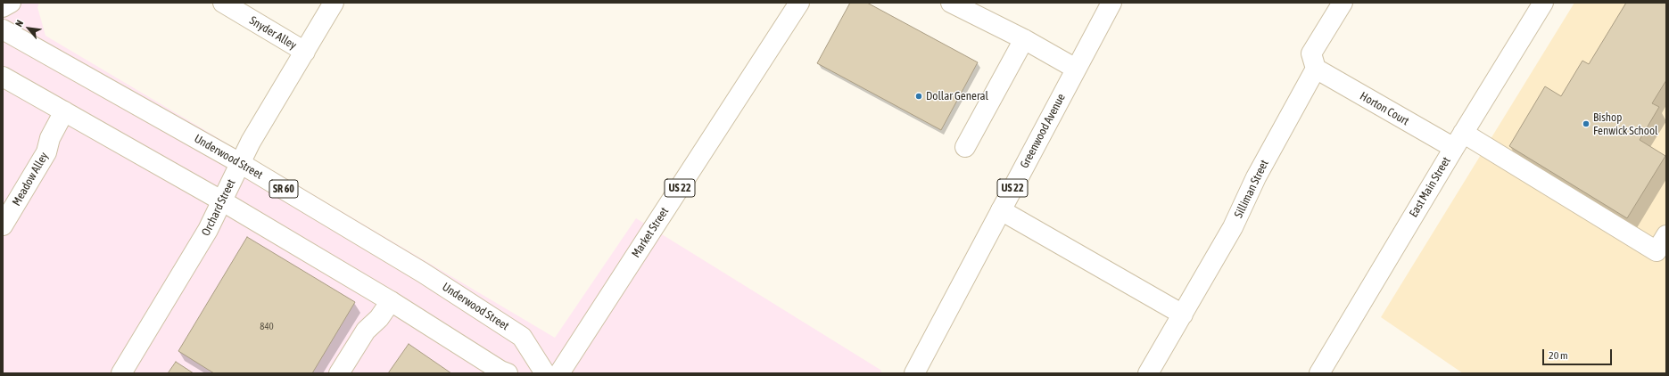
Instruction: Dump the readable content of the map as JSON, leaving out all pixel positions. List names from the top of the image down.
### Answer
{
  "streets": {
    "main road": [
      "Snyder Alley",
      "Horton Court",
      "Greenwood Avenue",
      "Underwood Street",
      "Meadow Alley",
      "East Main Street",
      "US 22",
      "SR 60",
      "Silliman Street",
      "Orchard Street",
      "Market Street"
    ]
  },
  "crossings": [
    ["Snyder Alley", "Orchard Street"],
    ["Horton Court", "East Main Street"],
    ["Horton Court", "Silliman Street"],
    ["Underwood Street", "Orchard Street"]
  ],
  "places": ["Dollar General", "Bishop Fenwick School"],
  "house_numbers": ["840"],
  "scale_bar": "20 m",
  "north": "top left"
}
